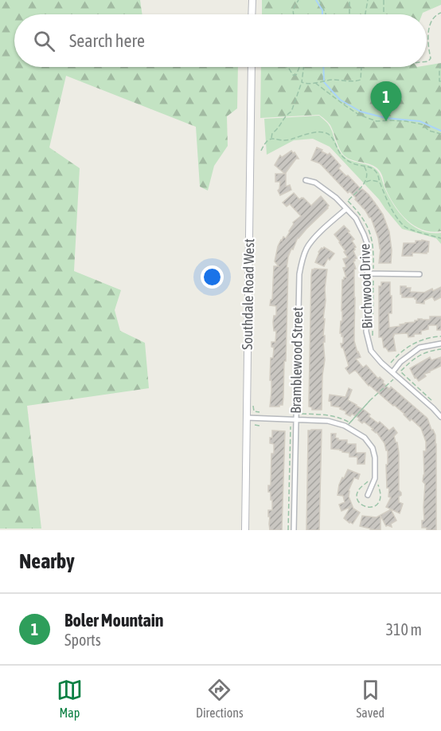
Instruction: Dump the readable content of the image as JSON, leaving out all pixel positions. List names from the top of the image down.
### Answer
{
  "streets": {
    "main road": ["Southdale Road West"],
    "street": ["Birchwood Drive", "Bramblewood Street"]
  },
  "crossings": [
    ["Birchwood Drive", "Bramblewood Street"]
  ],
  "page": {
    "search": "Search here",
    "pins": "1",
    "heading": "Nearby",
    "list": [
      {
        "mark": "1",
        "name": "Boler Mountain",
        "note": "Sports",
        "value": "310 m"
      }
    ],
    "nav": ["Map", "Directions", "Saved"]
  }
}
